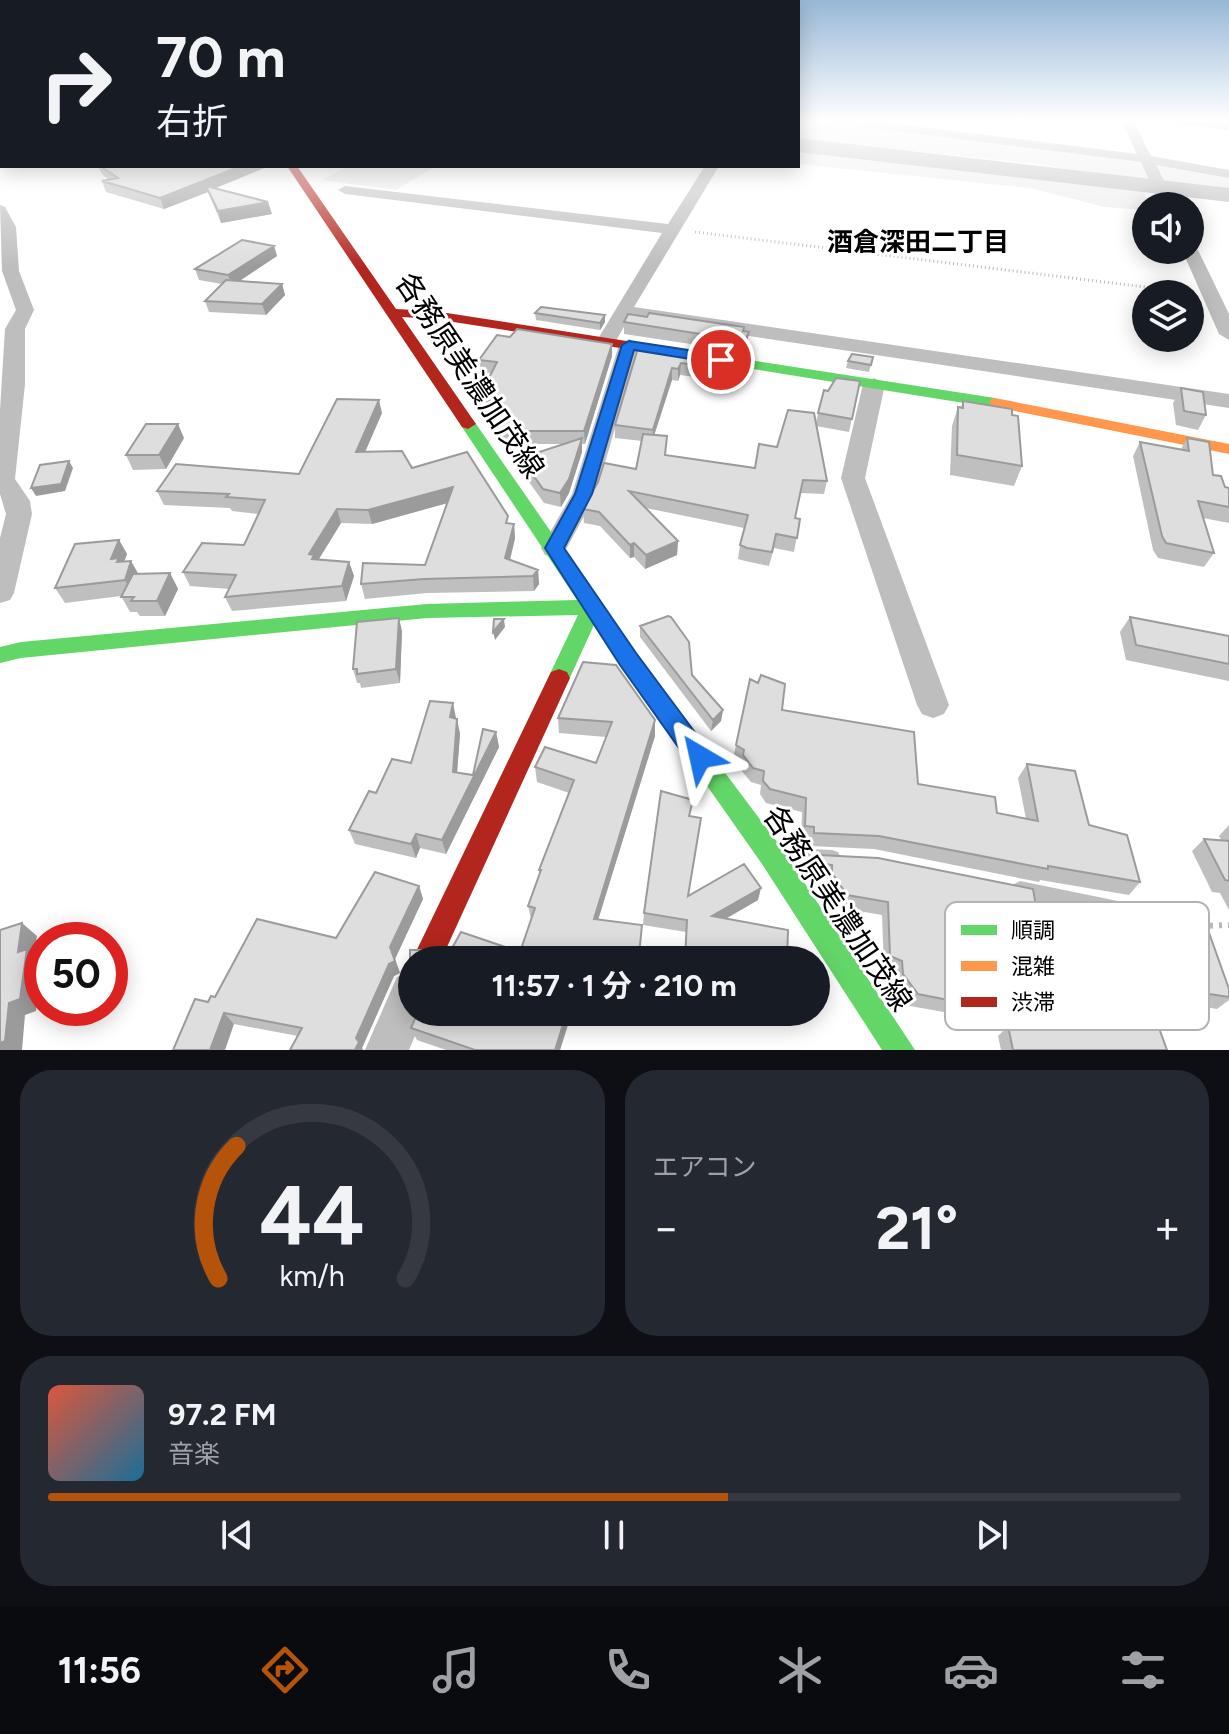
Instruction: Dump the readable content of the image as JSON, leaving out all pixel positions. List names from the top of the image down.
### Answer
{
  "streets": {
    "street": ["各務原美濃加茂線"]
  },
  "districts": ["酒倉深田二丁目"],
  "legend": ["順調", "混雑", "渋滞"],
  "page": {
    "turn": ["70 m", "右折"],
    "limit": "50",
    "trip": "11:57 · 1 分 · 210 m",
    "tile": "エアコン",
    "heat": ["−", "21°", "+"],
    "song": ["97.2 FM", "音楽"],
    "tabs": "11:56",
    "gauge": ["44", "km/h"]
  }
}
